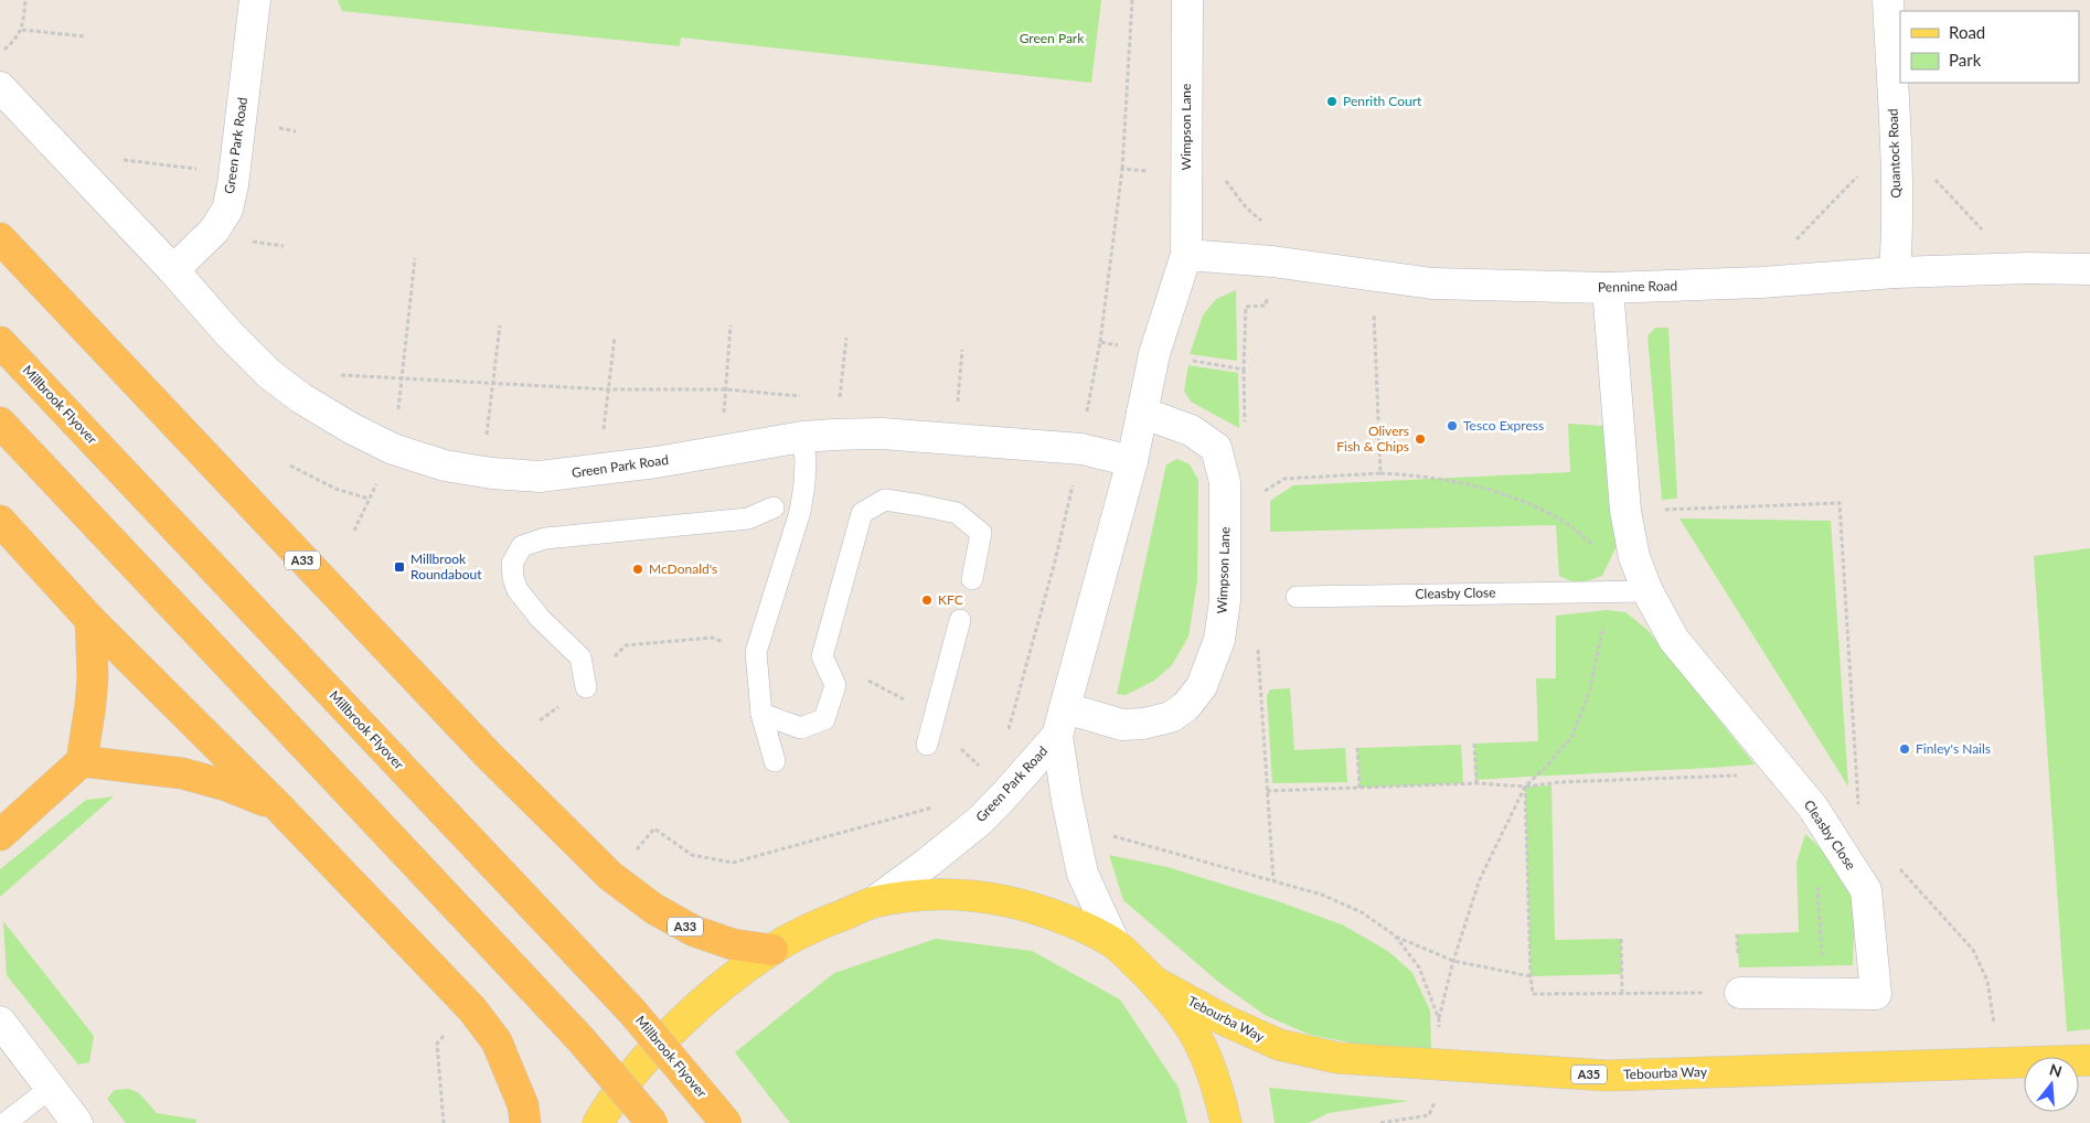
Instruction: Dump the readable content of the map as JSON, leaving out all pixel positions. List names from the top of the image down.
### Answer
{
  "streets": {
    "highway": ["Millbrook Flyover", "A33"],
    "main road": ["Tebourba Way", "A35"],
    "street": [
      "Wimpson Lane",
      "Green Park Road",
      "Quantock Road",
      "Pennine Road",
      "Cleasby Close"
    ]
  },
  "crossings": [
    ["Wimpson Lane", "Green Park Road"],
    ["Wimpson Lane", "Pennine Road"],
    ["Quantock Road", "Pennine Road"],
    ["Pennine Road", "Cleasby Close"]
  ],
  "parks": ["Green Park"],
  "places": {
    "other": [
      "Penrith Court",
      "Tesco Express",
      "Olivers Fish & Chips",
      "McDonald's",
      "KFC",
      "Finley's Nails"
    ],
    "transit": ["Millbrook Roundabout"]
  },
  "legend": ["Road", "Park"],
  "north": "top"
}
